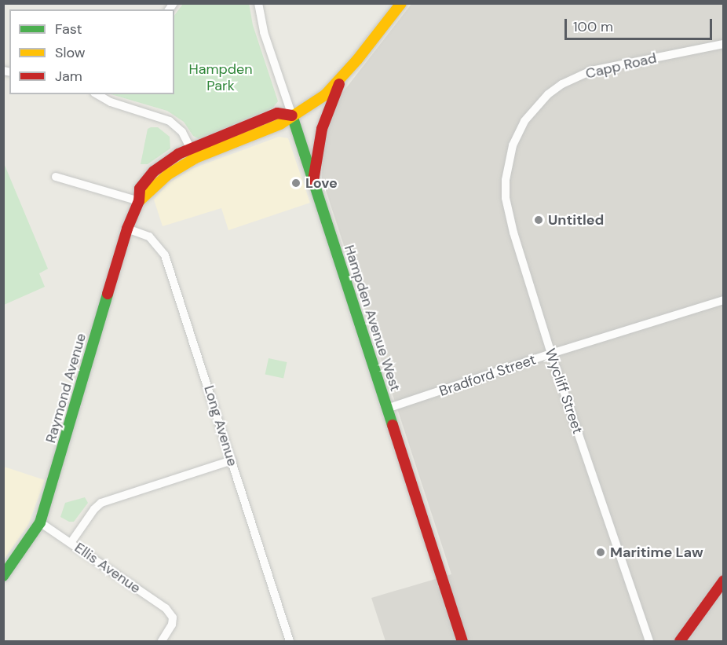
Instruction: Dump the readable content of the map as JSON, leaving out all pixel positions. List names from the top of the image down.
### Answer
{
  "streets": {
    "street": [
      "Capp Road",
      "Hampden Avenue West",
      "Bradford Street",
      "Raymond Avenue",
      "Wycliff Street",
      "Long Avenue",
      "Ellis Avenue"
    ]
  },
  "crossings": [
    ["Capp Road", "Wycliff Street"],
    ["Hampden Avenue West", "Bradford Street"],
    ["Hampden Avenue West", "Raymond Avenue"],
    ["Bradford Street", "Wycliff Street"],
    ["Raymond Avenue", "Long Avenue"],
    ["Raymond Avenue", "Ellis Avenue"]
  ],
  "parks": ["Hampden Park"],
  "places": ["Love", "Untitled", "Maritime Law"],
  "legend": ["Fast", "Slow", "Jam"],
  "scale_bar": "100 m"
}
